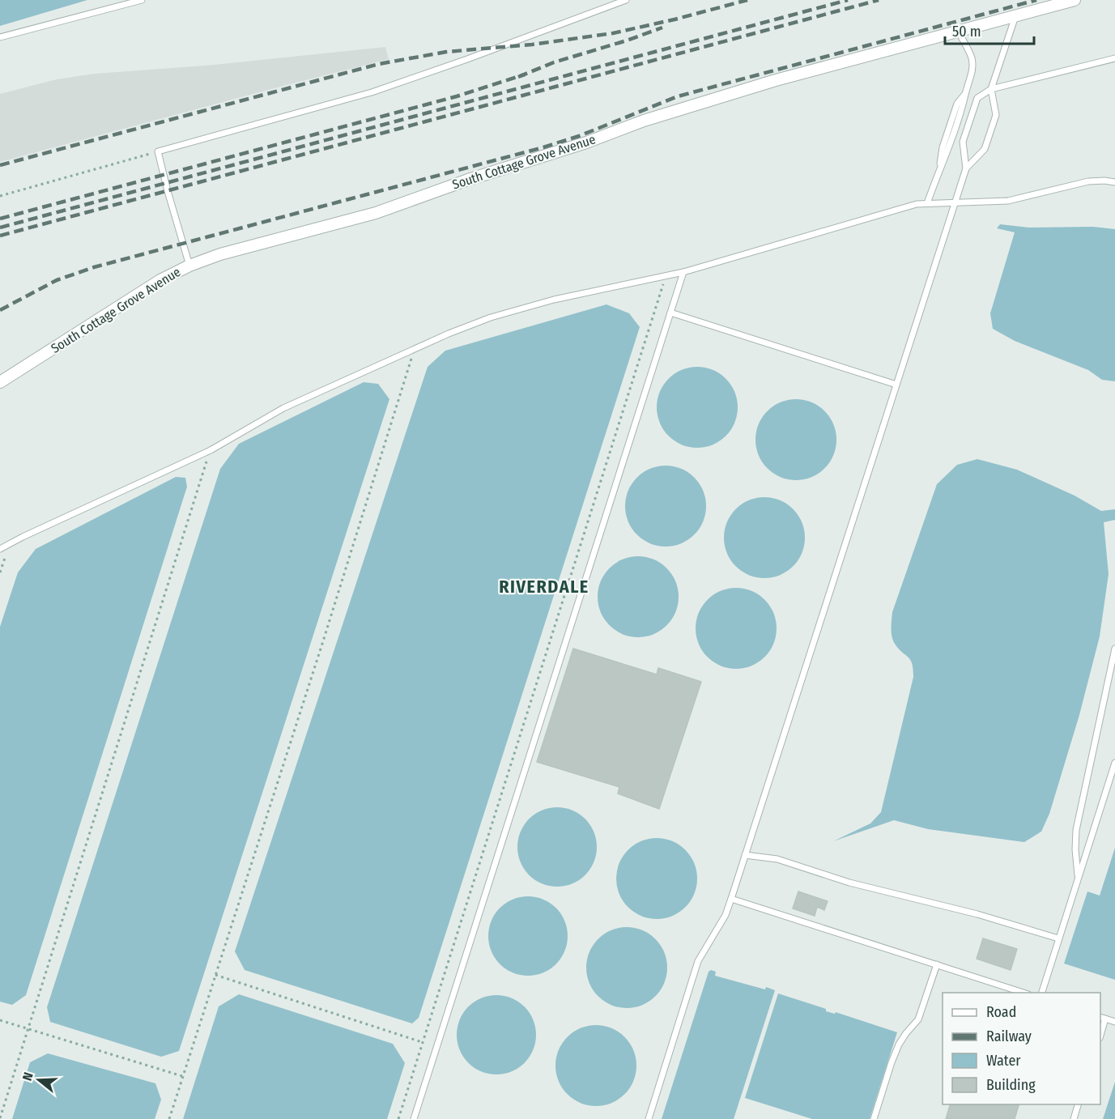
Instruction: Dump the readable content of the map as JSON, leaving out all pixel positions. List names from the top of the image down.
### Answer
{
  "streets": {
    "street": ["South Cottage Grove Avenue"]
  },
  "districts": ["RIVERDALE"],
  "legend": [
    "Road",
    "Railway",
    "Water",
    "Building"
  ],
  "scale_bar": "50 m",
  "north": "left"
}
